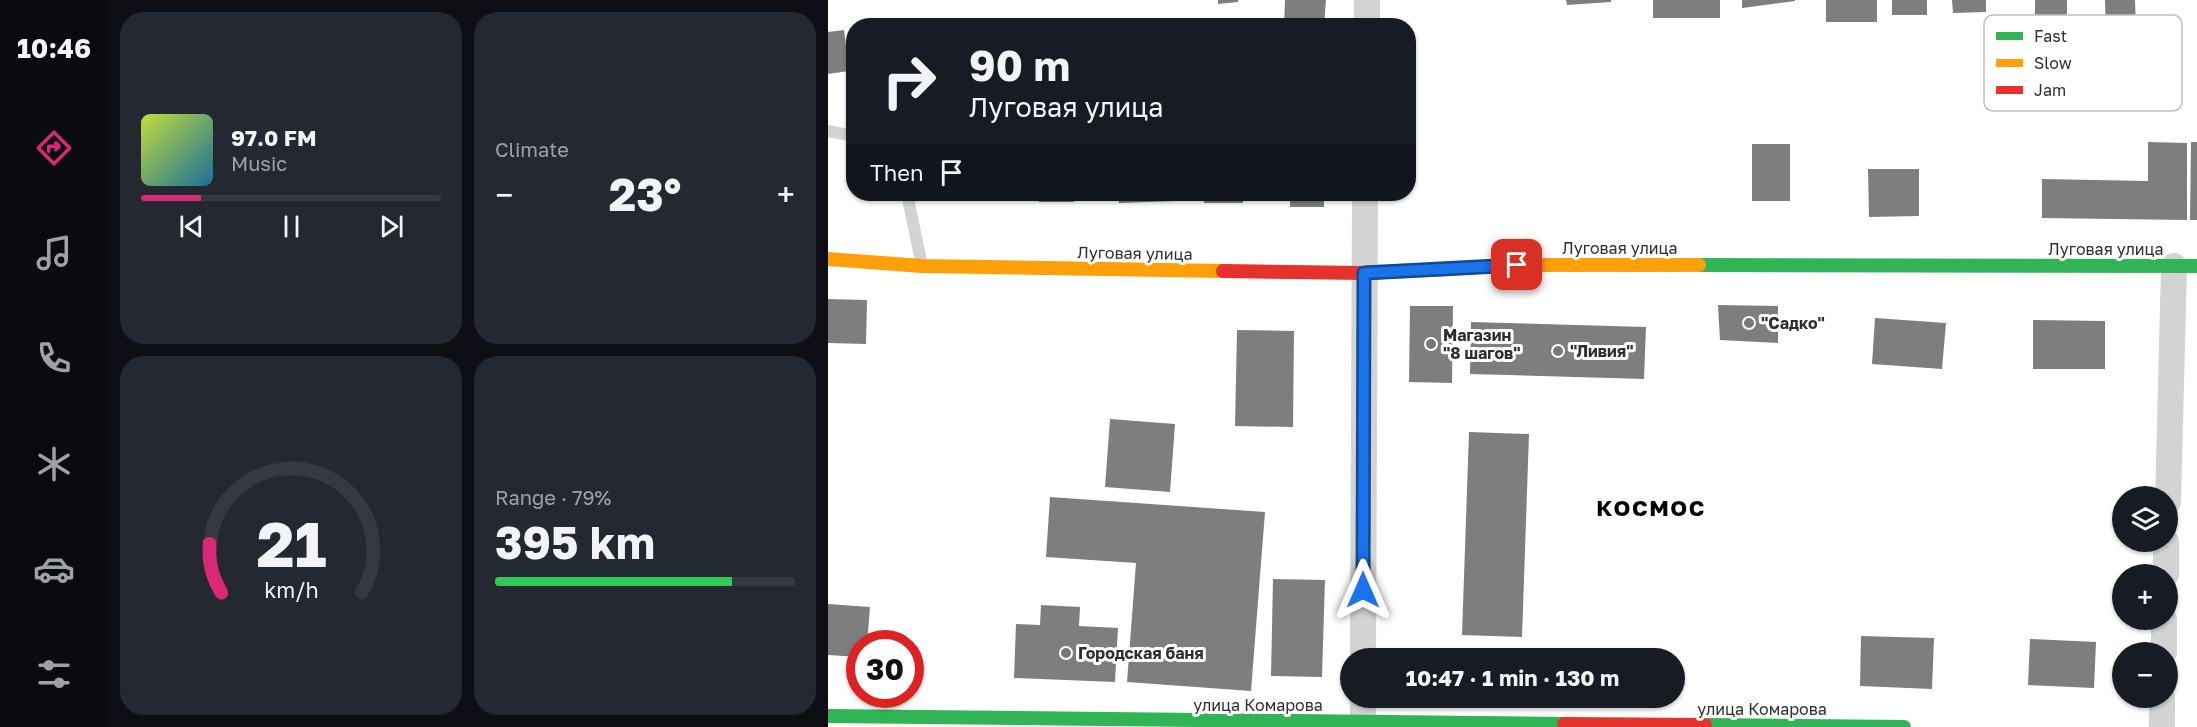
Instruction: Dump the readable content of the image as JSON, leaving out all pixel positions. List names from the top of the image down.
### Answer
{
  "streets": {
    "street": ["Луговая улица", "улица Комарова"]
  },
  "districts": ["КОСМОС"],
  "places": [
    "\"Садко\"",
    "Магазин \"8 шагов\"",
    "\"Ливия\"",
    "Городская баня"
  ],
  "legend": ["Fast", "Slow", "Jam"],
  "page": {
    "tabs": "10:46",
    "tile": [
      "Climate",
      ["Range · 79%", "395 km"]
    ],
    "turn": ["90 m", "Луговая улица"],
    "song": ["97.0 FM", "Music"],
    "then": "Then",
    "heat": ["−", "23°", "+"],
    "map_buttons": ["+", "−"],
    "limit": "30",
    "trip": "10:47 · 1 min · 130 m",
    "gauge": ["21", "km/h"]
  }
}
